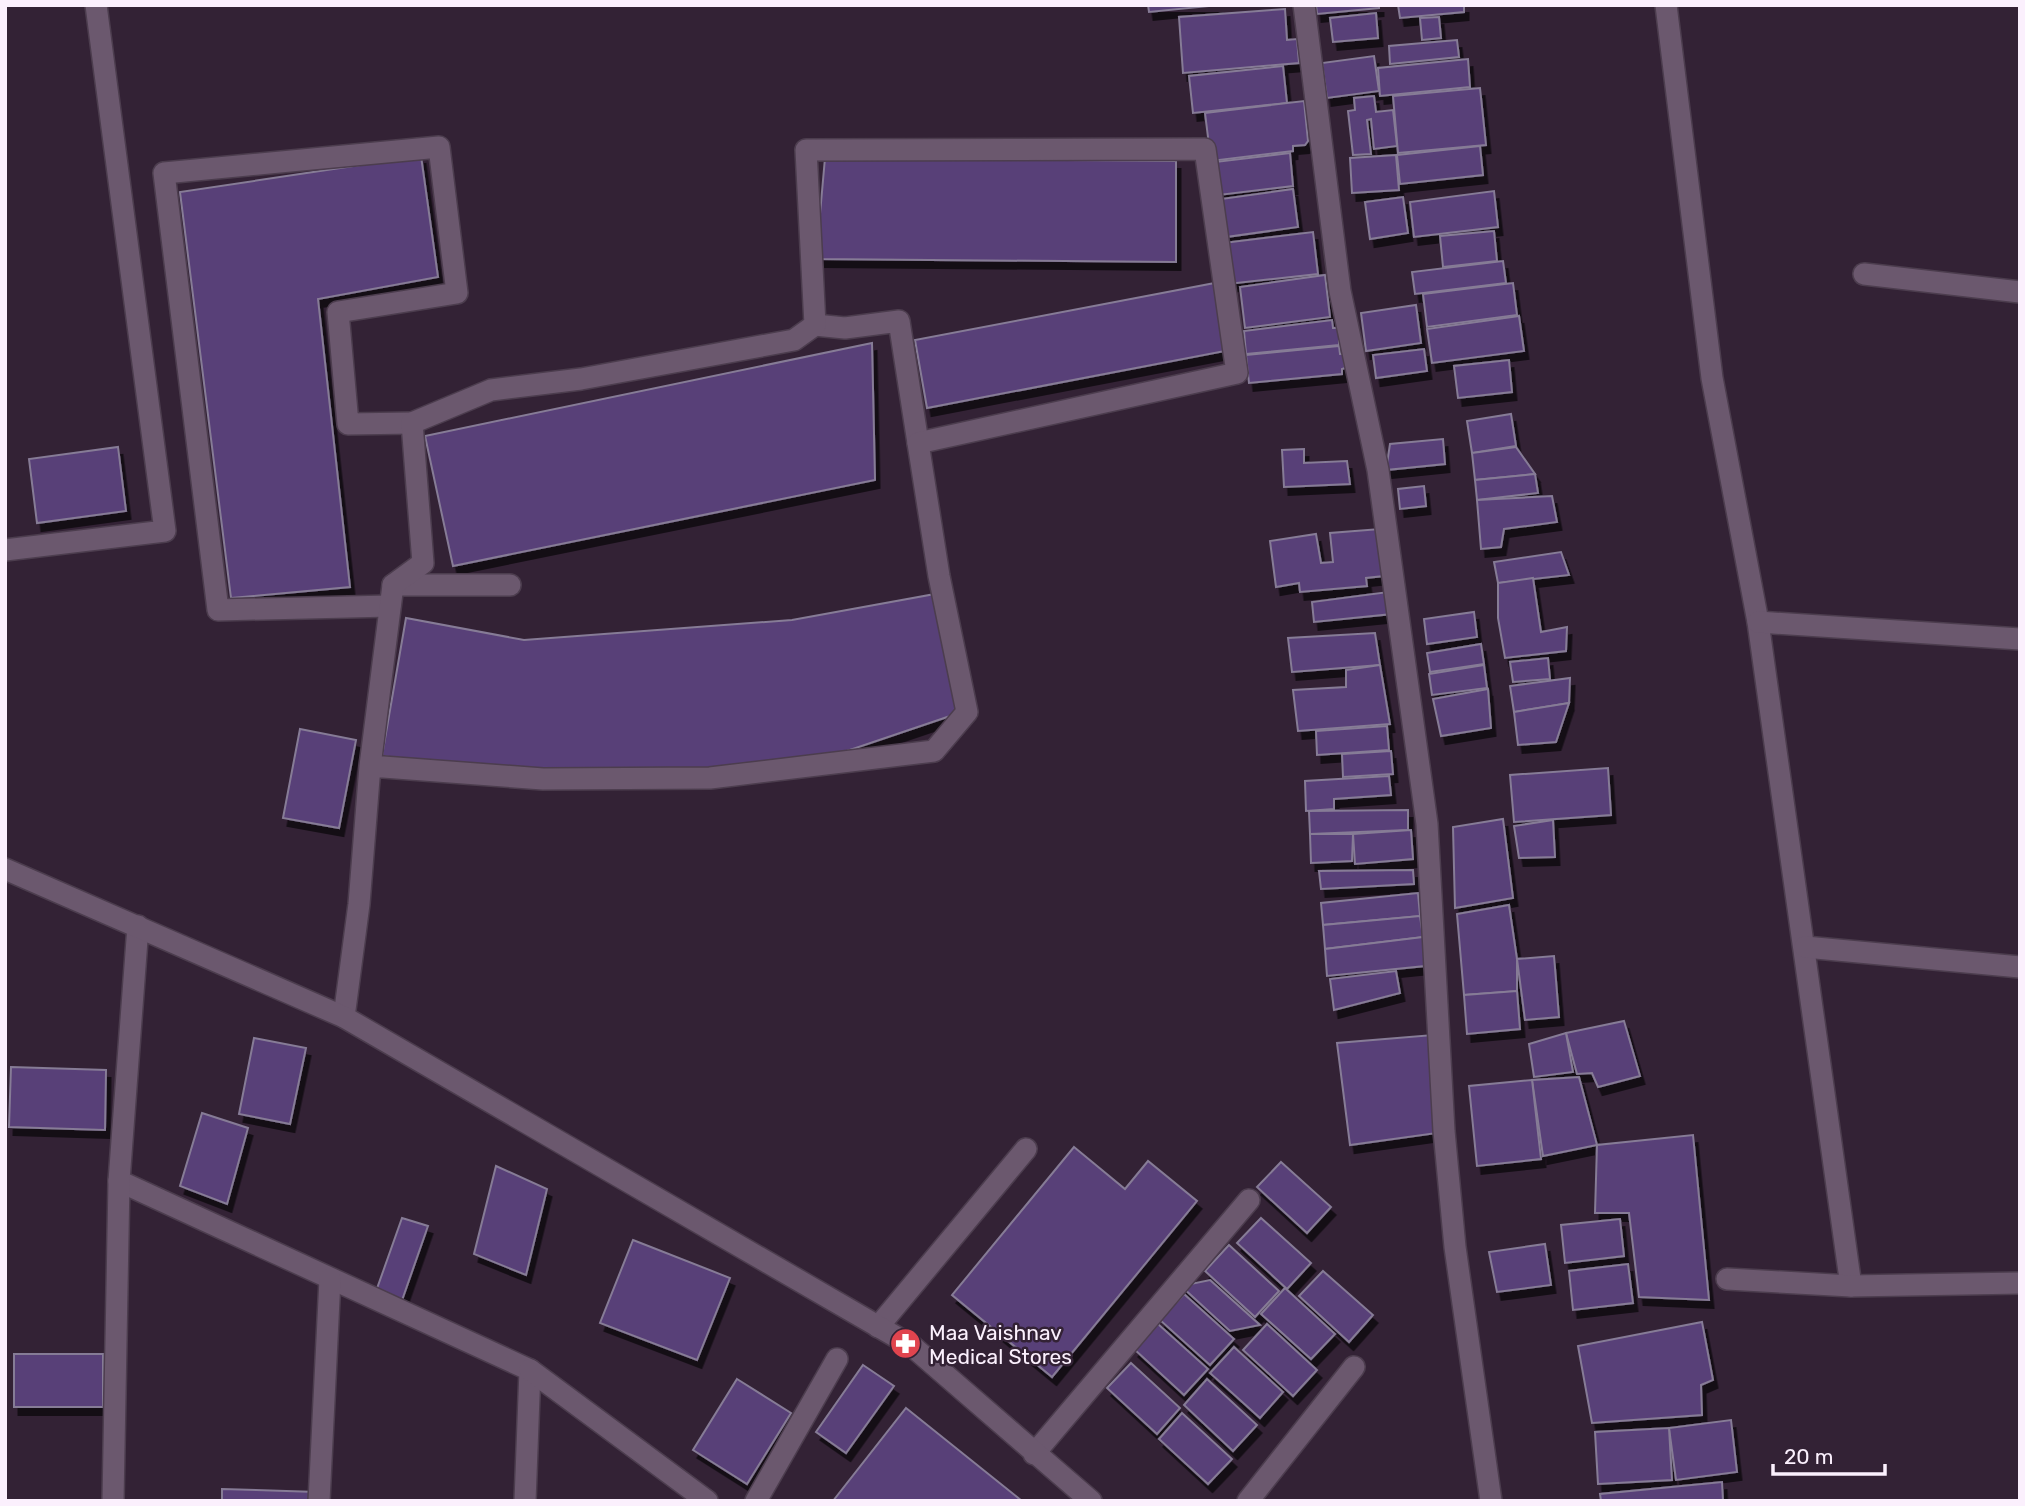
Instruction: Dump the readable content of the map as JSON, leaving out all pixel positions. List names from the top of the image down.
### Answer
{
  "places": {
    "pharmacy": ["Maa Vaishnav Medical Stores"]
  },
  "scale_bar": "20 m"
}
